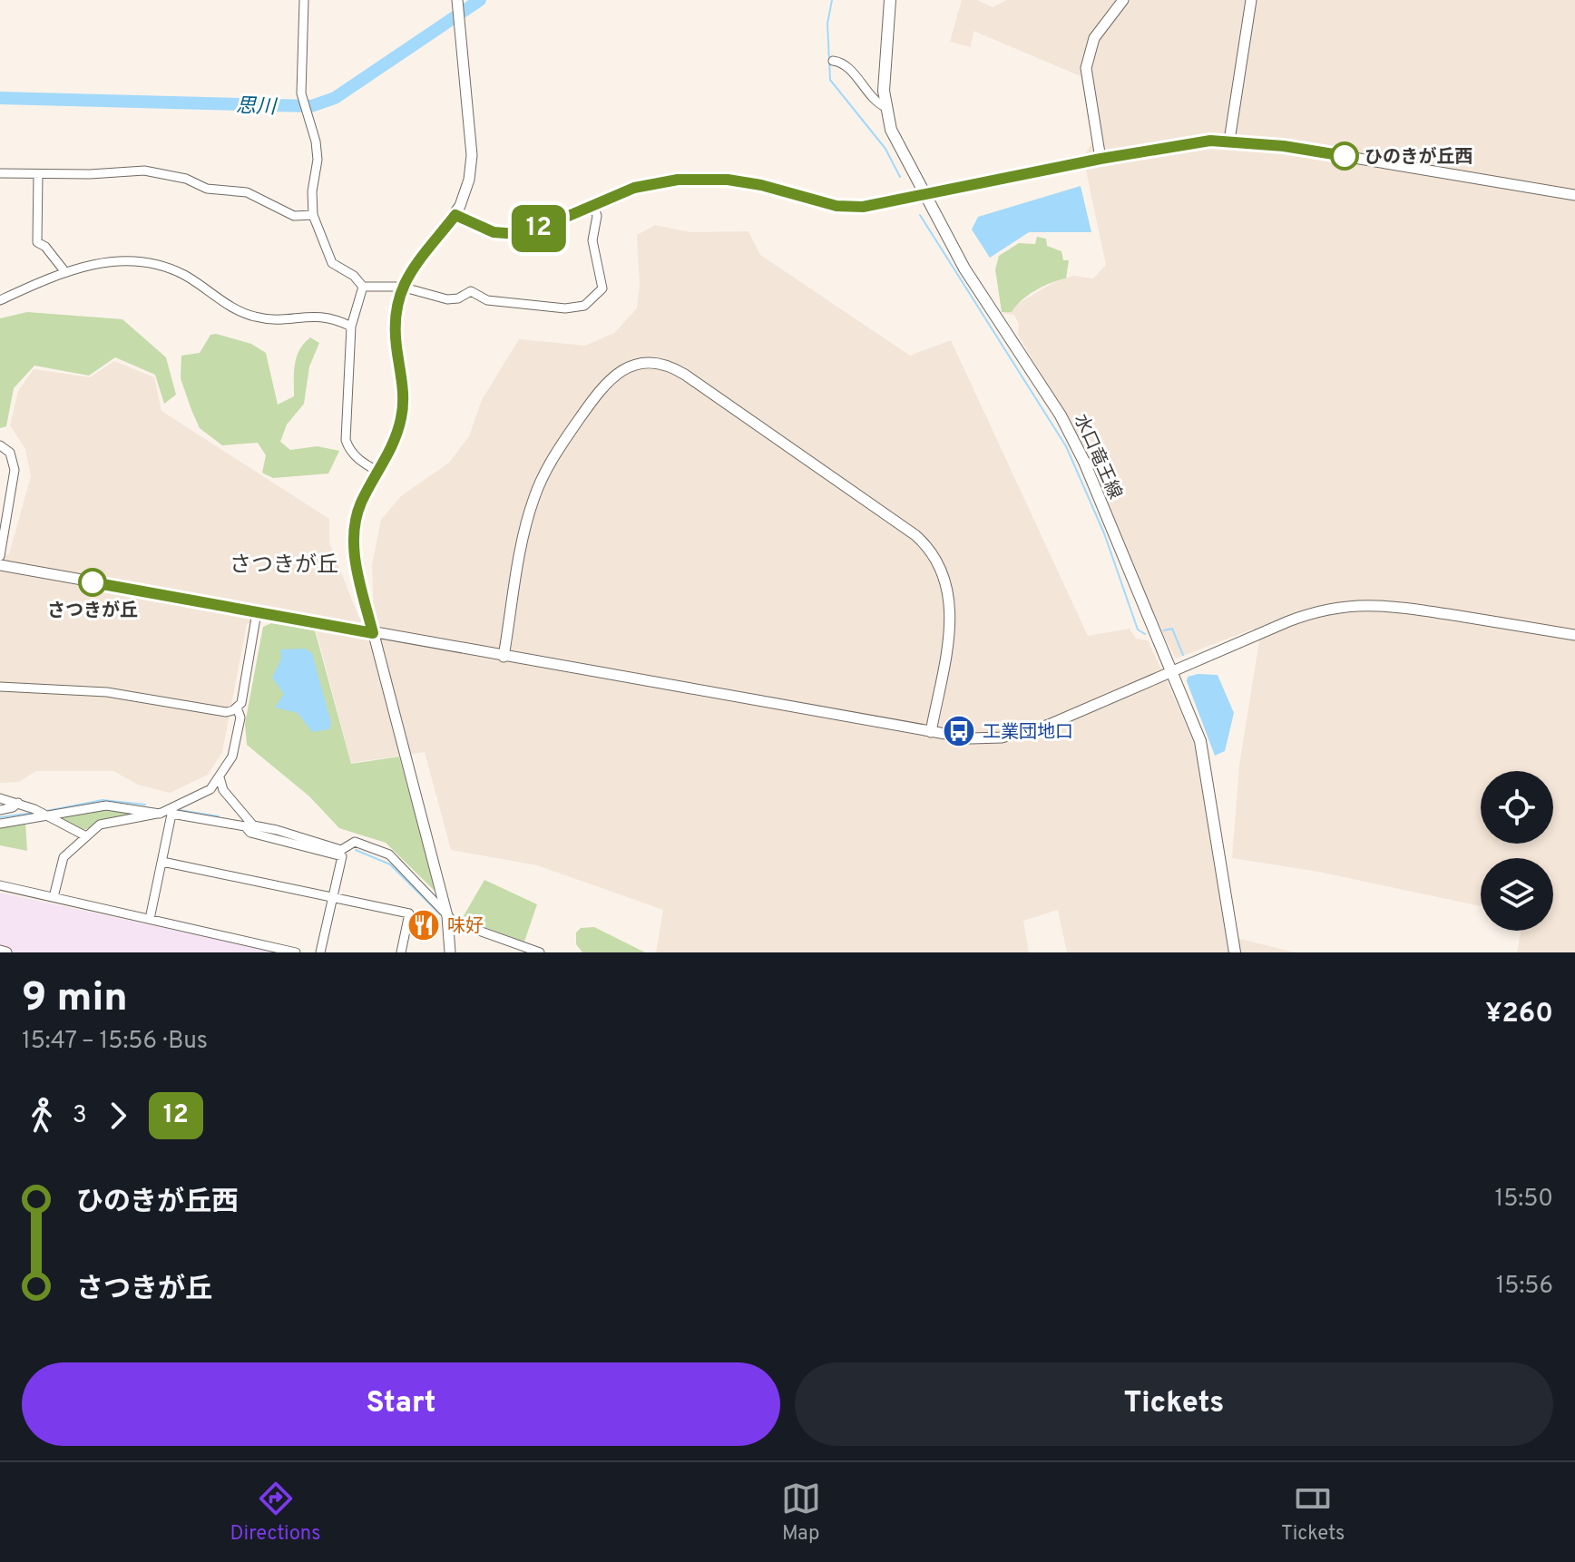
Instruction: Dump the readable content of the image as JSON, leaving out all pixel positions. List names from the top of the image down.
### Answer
{
  "streets": {
    "main road": ["水口竜王線"]
  },
  "districts": ["さつきが丘"],
  "water": ["思川"],
  "places": {
    "other": ["ひのきが丘西", "さつきが丘"],
    "bus stop": ["工業団地口"],
    "restaurant": ["味好"]
  },
  "lines": ["bus line 12"],
  "page": {
    "on_map": "12",
    "heading": ["9 min", "15:47 – 15:56 · Bus", "¥260"],
    "legs": ["3", "12"],
    "list": [
      {
        "name": "ひのきが丘西",
        "value": "15:50"
      },
      {
        "name": "さつきが丘",
        "value": "15:56"
      }
    ],
    "buttons": ["Start", "Tickets"],
    "tabs": ["Directions", "Map", "Tickets"]
  }
}
